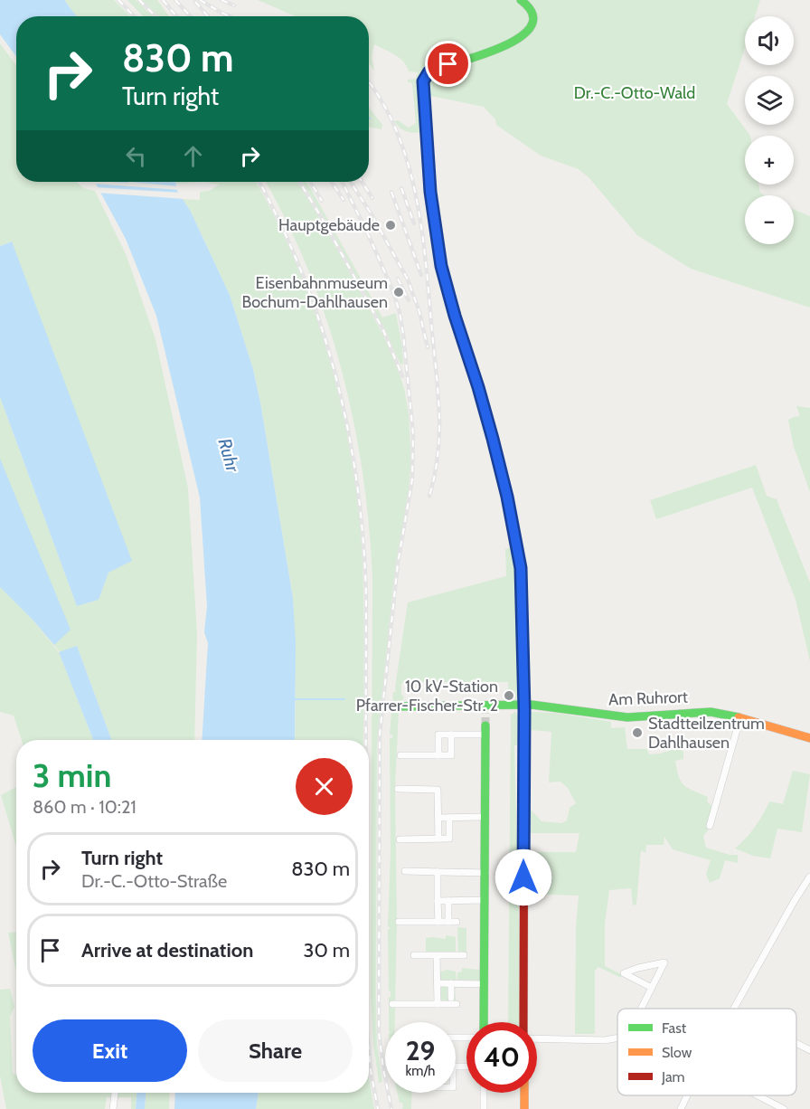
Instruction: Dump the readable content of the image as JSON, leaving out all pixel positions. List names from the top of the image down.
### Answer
{
  "streets": {
    "street": ["Am Ruhrort"]
  },
  "water": ["Ruhr"],
  "parks": ["Dr.-C.-Otto-Wald"],
  "places": [
    "Hauptgebäude",
    "Eisenbahnmuseum Bochum-Dahlhausen",
    "10 kV-Station Pfarrer-Fischer-Str. 2",
    "Stadtteilzentrum Dahlhausen"
  ],
  "legend": ["Fast", "Slow", "Jam"],
  "page": {
    "map_buttons": ["+", "−"],
    "turn": ["830 m", "Turn right"],
    "heading": ["3 min", "860 m · 10:21"],
    "list": [
      {
        "name": "Turn right",
        "note": "Dr.-C.-Otto-Straße",
        "value": "830 m"
      },
      {
        "name": "Arrive at destination",
        "value": "30 m"
      }
    ],
    "buttons": ["Exit", "Share"],
    "speed": "29 km/h",
    "limit": "40"
  }
}
